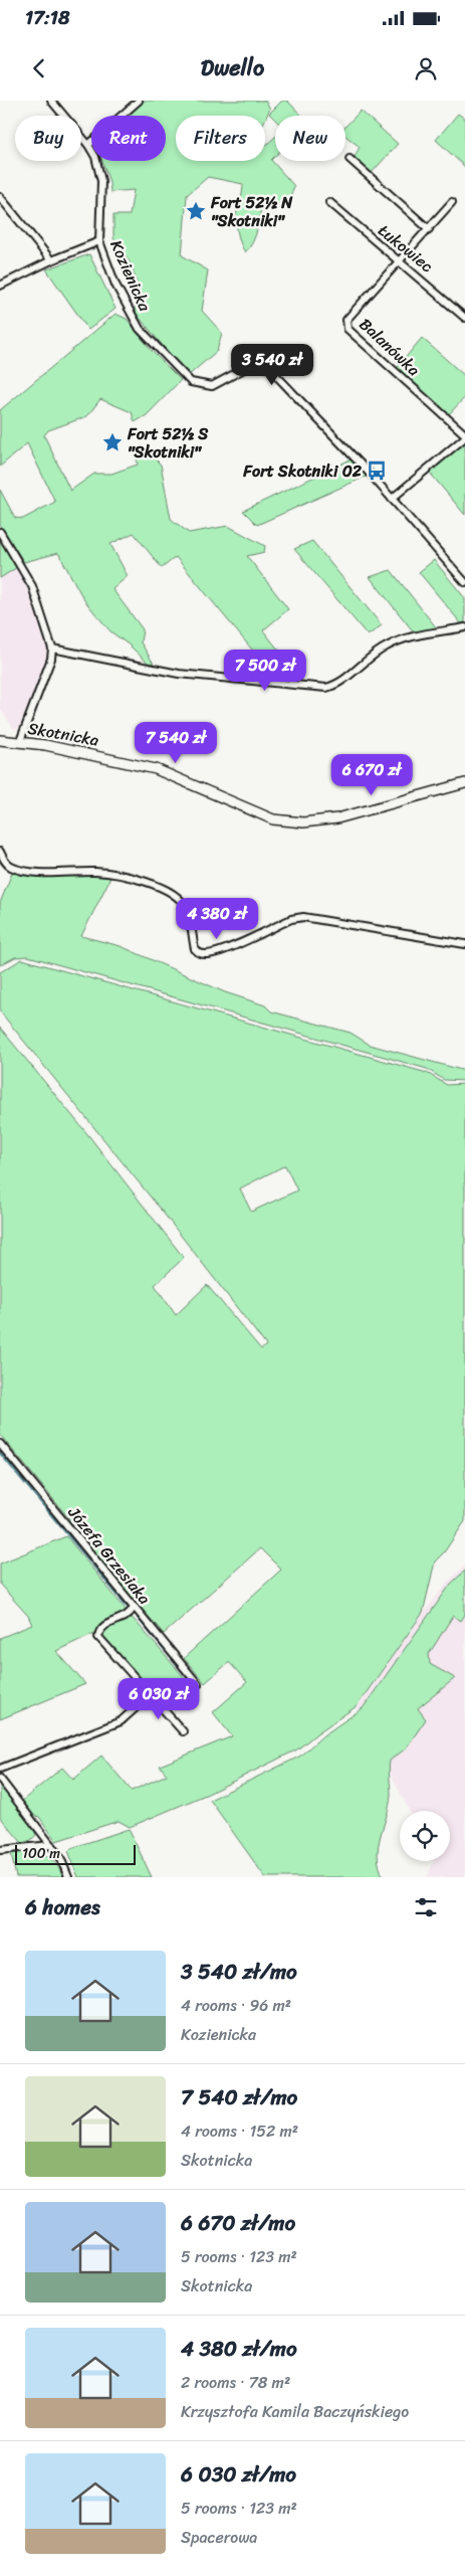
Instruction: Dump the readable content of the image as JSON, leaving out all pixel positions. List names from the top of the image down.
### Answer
{
  "streets": {
    "main road": ["Skotnicka"],
    "street": [
      "Łukowiec",
      "Kozienicka",
      "Balanówka",
      "Józefa Grzesiaka"
    ]
  },
  "crossings": [
    ["Łukowiec", "Balanówka"]
  ],
  "places": {
    "place": ["Fort 52½ N \"Skotniki\"", "Fort 52½ S \"Skotniki\""],
    "bus stop": ["Fort Skotniki 02"]
  },
  "scale_bar": "100 m",
  "page": {
    "status": "17:18",
    "header": "Dwello",
    "chip": [
      "Buy",
      "Rent",
      "Filters",
      "New"
    ],
    "price": [
      "3 540 zł",
      "7 500 zł",
      "7 540 zł",
      "6 670 zł",
      "4 380 zł",
      "6 030 zł"
    ],
    "scale": "100 m",
    "heading": "6 homes",
    "list": [
      {
        "name": "3 540 zł/mo",
        "note": "4 rooms · 96 m² · Kozienicka"
      },
      {
        "name": "7 540 zł/mo",
        "note": "4 rooms · 152 m² · Skotnicka"
      },
      {
        "name": "6 670 zł/mo",
        "note": "5 rooms · 123 m² · Skotnicka"
      },
      {
        "name": "4 380 zł/mo",
        "note": "2 rooms · 78 m² · Krzysztofa Kamila Baczyńskiego"
      },
      {
        "name": "6 030 zł/mo",
        "note": "5 rooms · 123 m² · Spacerowa"
      }
    ]
  }
}
